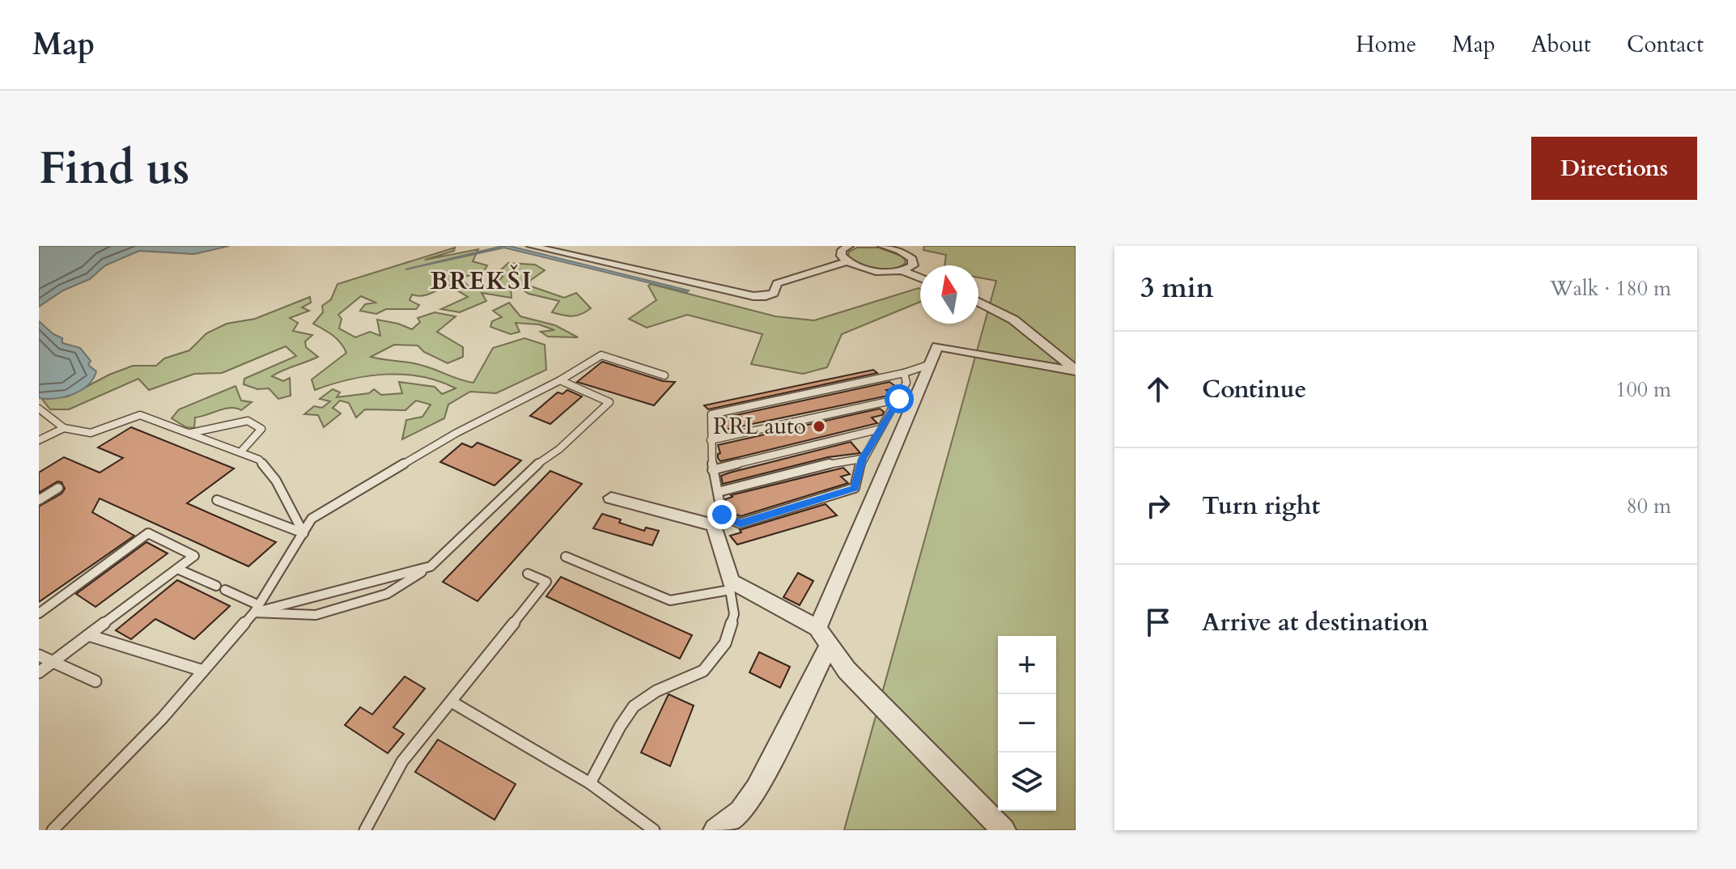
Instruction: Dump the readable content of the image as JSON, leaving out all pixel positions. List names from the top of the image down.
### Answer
{
  "districts": ["BREKŠI"],
  "places": ["RRL auto"],
  "north": "top",
  "page": {
    "header": "Map",
    "nav": [
      "Home",
      "Map",
      "About",
      "Contact"
    ],
    "buttons": "Directions",
    "title": "Find us",
    "heading": ["3 min", "Walk · 180 m"],
    "list": [
      ["Continue", "100 m"],
      ["Turn right", "80 m"],
      "Arrive at destination"
    ],
    "map_buttons": ["+", "−"]
  }
}
